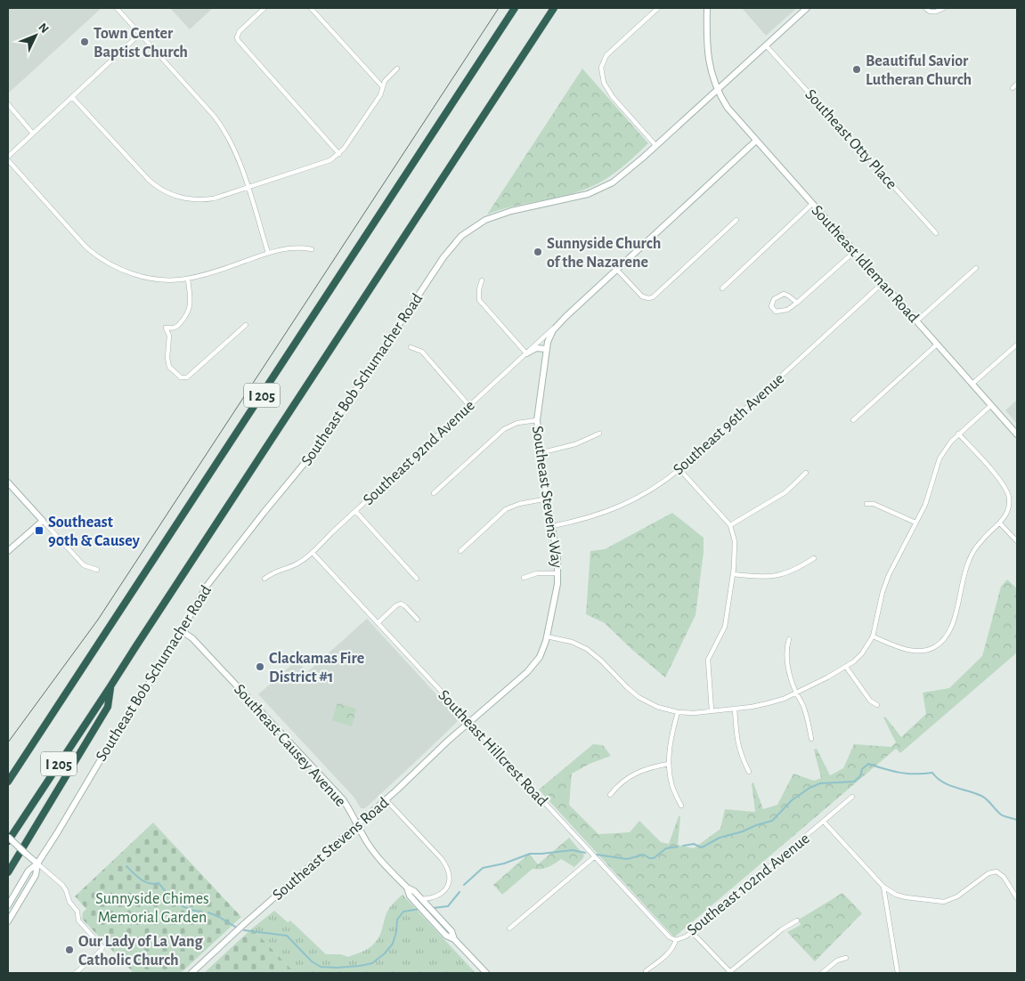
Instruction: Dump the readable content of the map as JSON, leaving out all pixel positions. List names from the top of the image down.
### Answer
{
  "streets": {
    "highway": ["I 205"],
    "street": [
      "Southeast Otty Place",
      "Southeast Idleman Road",
      "Southeast Bob Schumacher Road",
      "Southeast 96th Avenue",
      "Southeast 92nd Avenue",
      "Southeast Stevens Way",
      "Southeast Causey Avenue",
      "Southeast Hillcrest Road",
      "Southeast Stevens Road",
      "Southeast 102nd Avenue"
    ]
  },
  "crossings": [
    ["Southeast Idleman Road", "Southeast Bob Schumacher Road"],
    ["Southeast Idleman Road", "Southeast 96th Avenue"],
    ["Southeast Idleman Road", "Southeast 92nd Avenue"],
    ["Southeast Bob Schumacher Road", "Southeast Causey Avenue"],
    ["Southeast 96th Avenue", "Southeast Stevens Way"],
    ["Southeast 92nd Avenue", "Southeast Stevens Way"],
    ["Southeast 92nd Avenue", "Southeast Hillcrest Road"],
    ["Southeast Stevens Way", "Southeast Hillcrest Road"],
    ["Southeast Stevens Way", "Southeast Stevens Road"],
    ["Southeast Causey Avenue", "Southeast Stevens Road"],
    ["Southeast Hillcrest Road", "Southeast Stevens Road"],
    ["Southeast Hillcrest Road", "Southeast 102nd Avenue"]
  ],
  "parks": ["Sunnyside Chimes Memorial Garden"],
  "places": {
    "other": [
      "Town Center Baptist Church",
      "Beautiful Savior Lutheran Church",
      "Sunnyside Church of the Nazarene",
      "Clackamas Fire District #1",
      "Our Lady of La Vang Catholic Church"
    ],
    "transit": ["Southeast 90th & Causey"]
  },
  "north": "top right"
}
